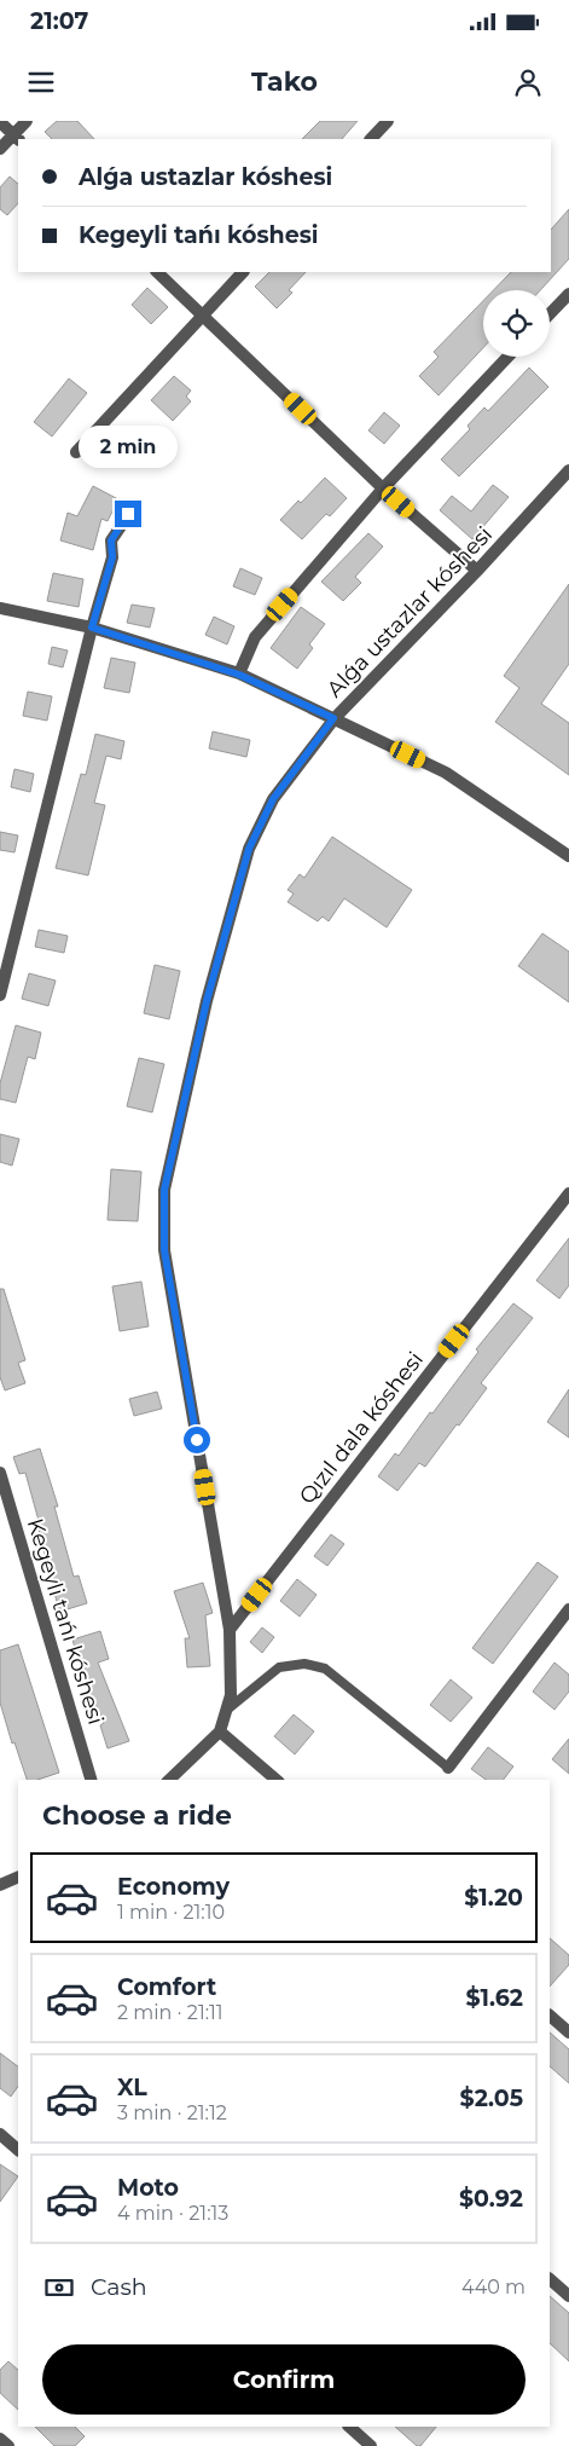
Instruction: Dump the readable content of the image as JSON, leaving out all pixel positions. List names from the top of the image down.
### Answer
{
  "streets": {
    "street": ["Alǵa ustazlar kóshesi", "Qızıl dala kóshesi", "Kegeyli tańı kóshesi"]
  },
  "crossings": [
    ["Alǵa ustazlar kóshesi", "Qızıl dala kóshesi"]
  ],
  "page": {
    "status": "21:07",
    "header": "Tako",
    "banner": ["Alǵa ustazlar kóshesi", "Kegeyli tańı kóshesi"],
    "bubble": "2 min",
    "heading": "Choose a ride",
    "list": [
      {
        "name": "Economy",
        "note": "1 min · 21:10",
        "value": "$1.20"
      },
      {
        "name": "Comfort",
        "note": "2 min · 21:11",
        "value": "$1.62"
      },
      {
        "name": "XL",
        "note": "3 min · 21:12",
        "value": "$2.05"
      },
      {
        "name": "Moto",
        "note": "4 min · 21:13",
        "value": "$0.92"
      }
    ],
    "pay": ["Cash", "440 m"],
    "buttons": "Confirm"
  }
}
